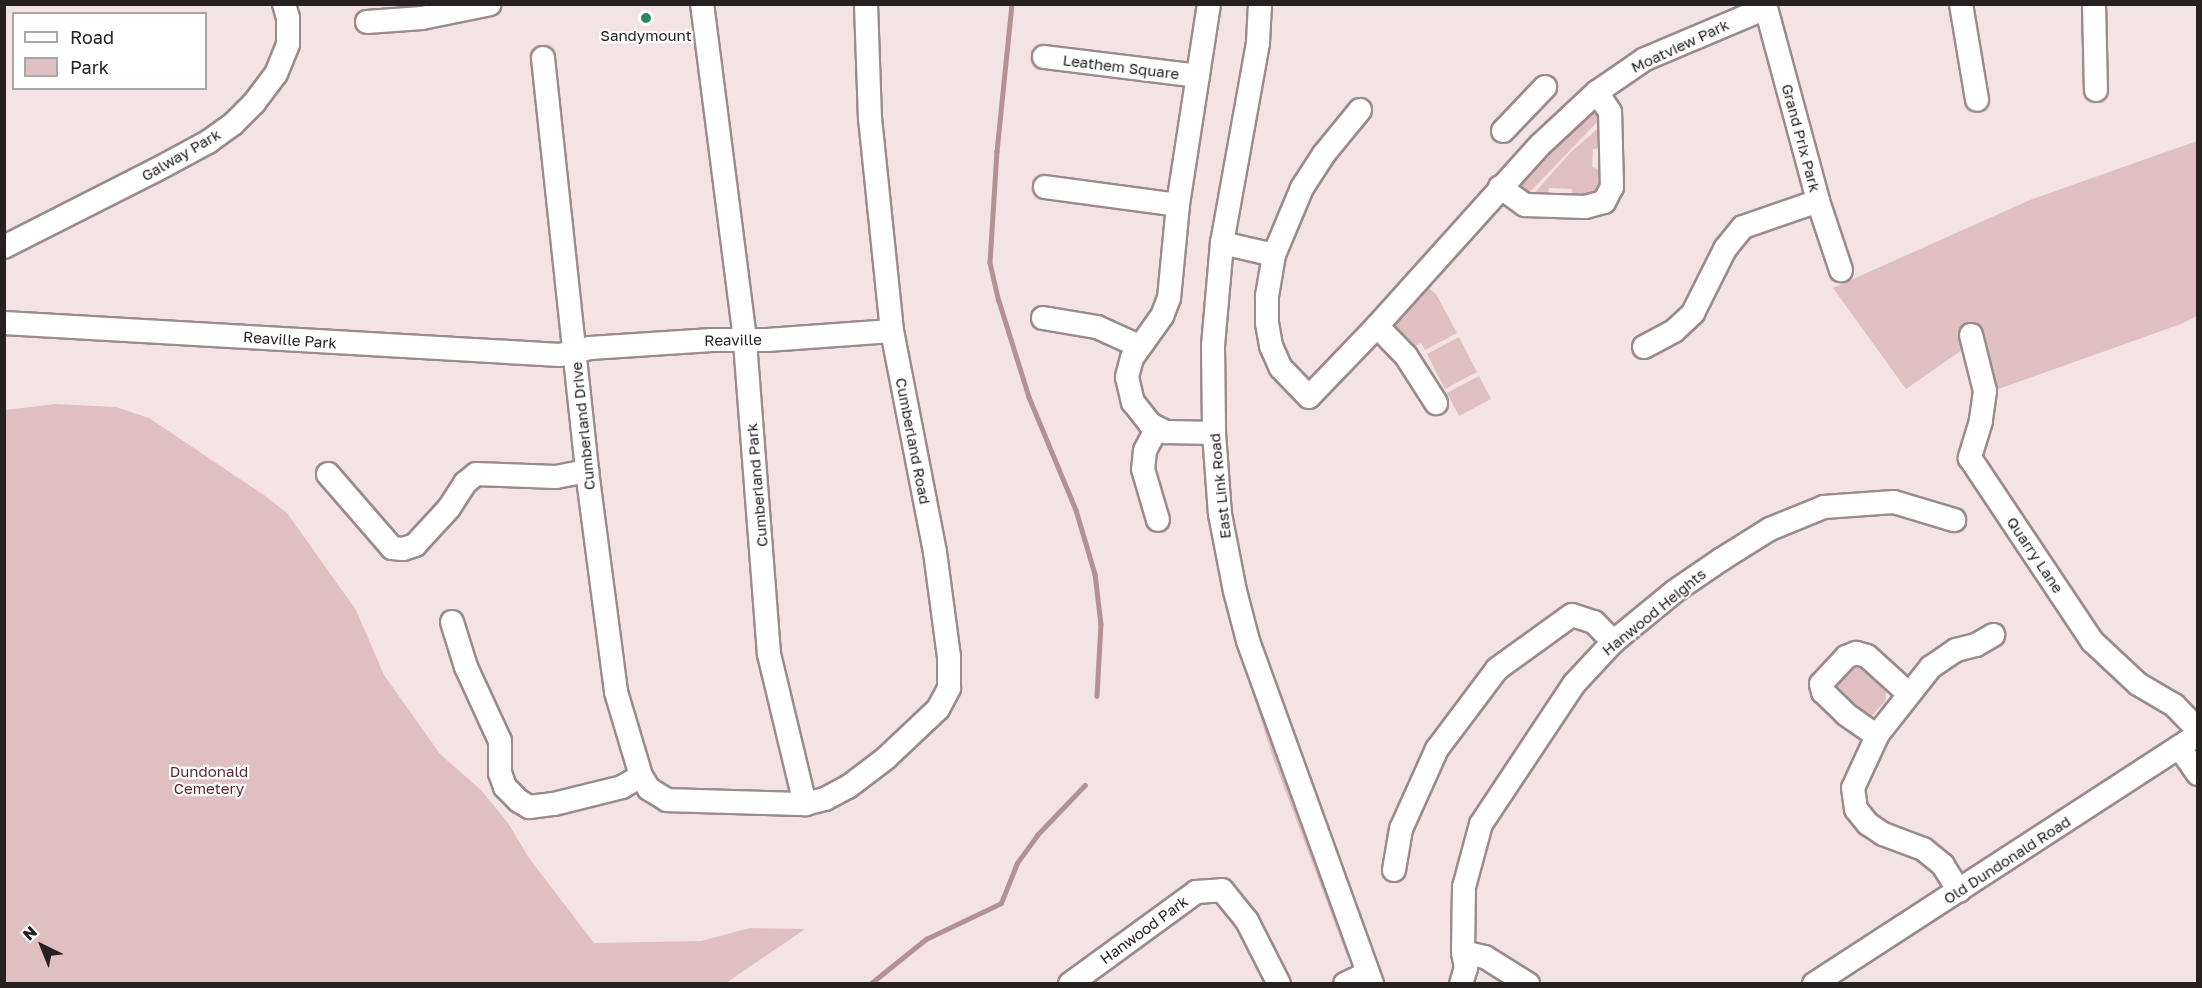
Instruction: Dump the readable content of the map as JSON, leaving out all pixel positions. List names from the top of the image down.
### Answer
{
  "streets": {
    "street": [
      "Moatview Park",
      "Leathem Square",
      "Grand Prix Park",
      "Galway Park",
      "Reaville Park",
      "Reaville",
      "Cumberland Drive",
      "Cumberland Road",
      "Cumberland Park",
      "East Link Road",
      "Quarry Lane",
      "Hanwood Heights",
      "Old Dundonald Road",
      "Hanwood Park"
    ]
  },
  "crossings": [
    ["Moatview Park", "Grand Prix Park"],
    ["Reaville Park", "Reaville"],
    ["Reaville Park", "Cumberland Drive"],
    ["Reaville", "Cumberland Drive"],
    ["Reaville", "Cumberland Road"],
    ["Reaville", "Cumberland Park"],
    ["Cumberland Road", "Cumberland Park"]
  ],
  "parks": ["Dundonald Cemetery"],
  "places": ["Sandymount"],
  "legend": ["Road", "Park"],
  "north": "top left"
}
